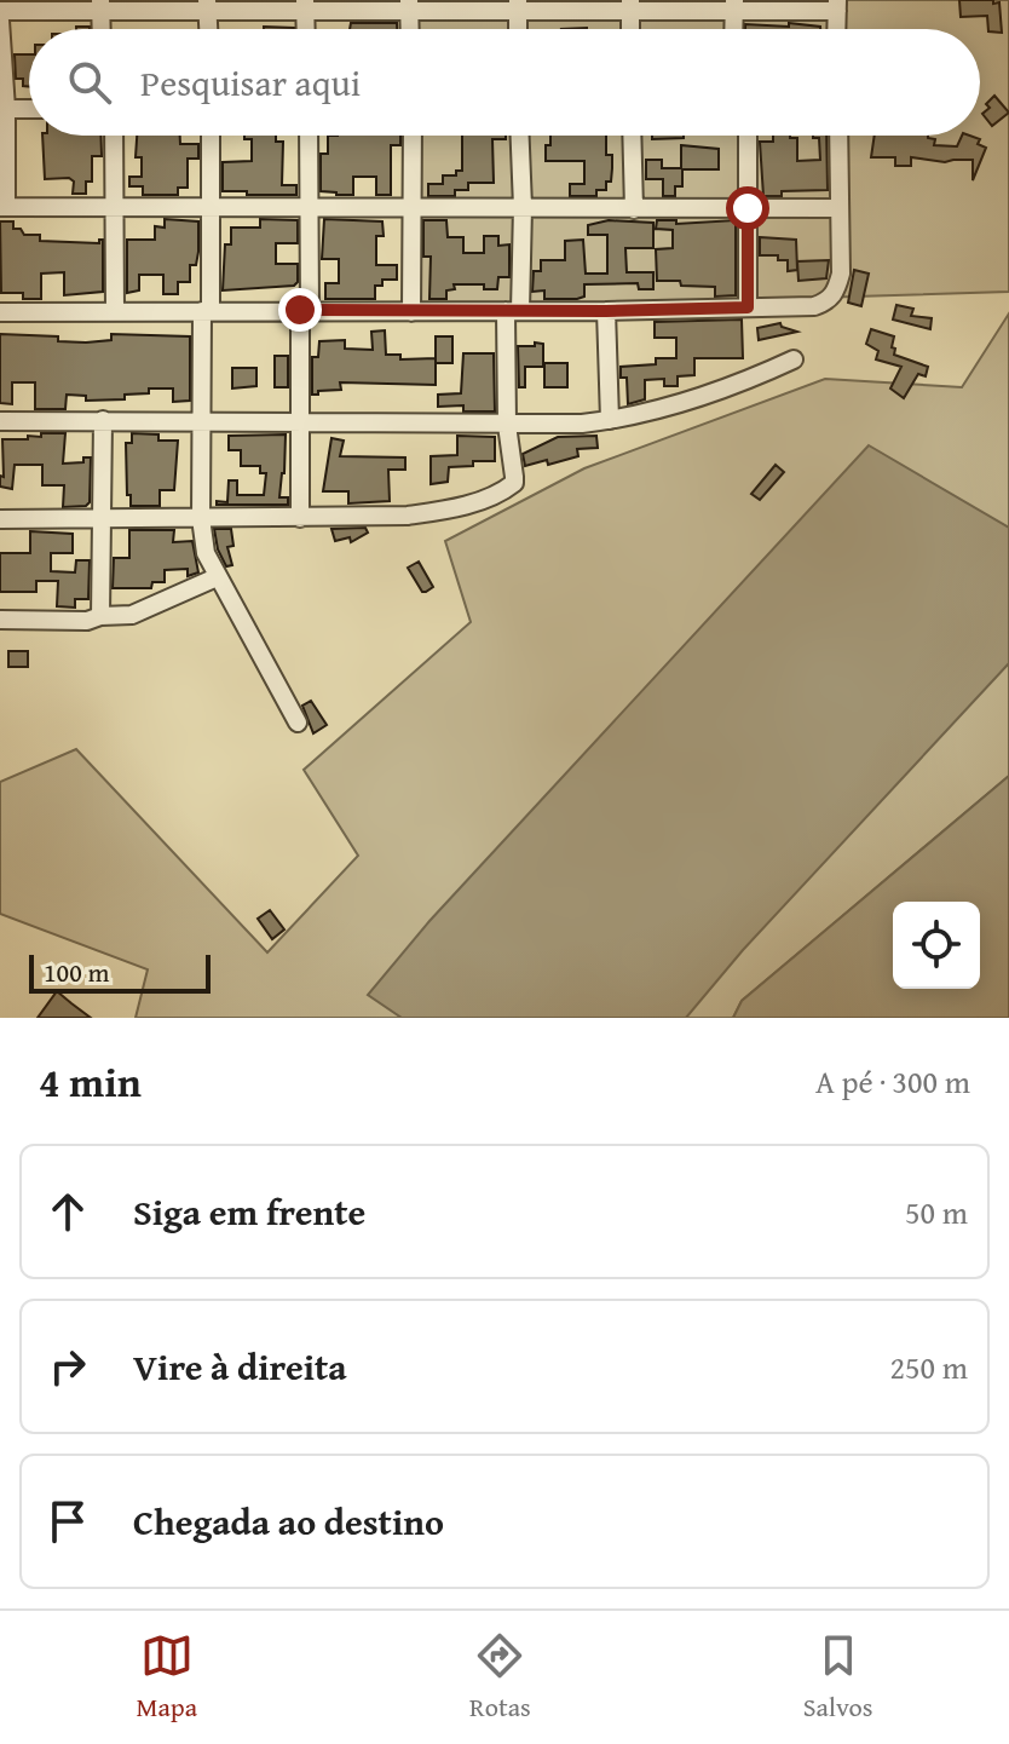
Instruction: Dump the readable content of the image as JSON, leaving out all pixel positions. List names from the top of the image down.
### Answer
{
  "scale_bar": "100 m",
  "page": {
    "search": "Pesquisar aqui",
    "scale": "100 m",
    "heading": ["4 min", "A pé · 300 m"],
    "list": [
      ["Siga em frente", "50 m"],
      ["Vire à direita", "250 m"],
      "Chegada ao destino"
    ],
    "nav": ["Mapa", "Rotas", "Salvos"]
  }
}
